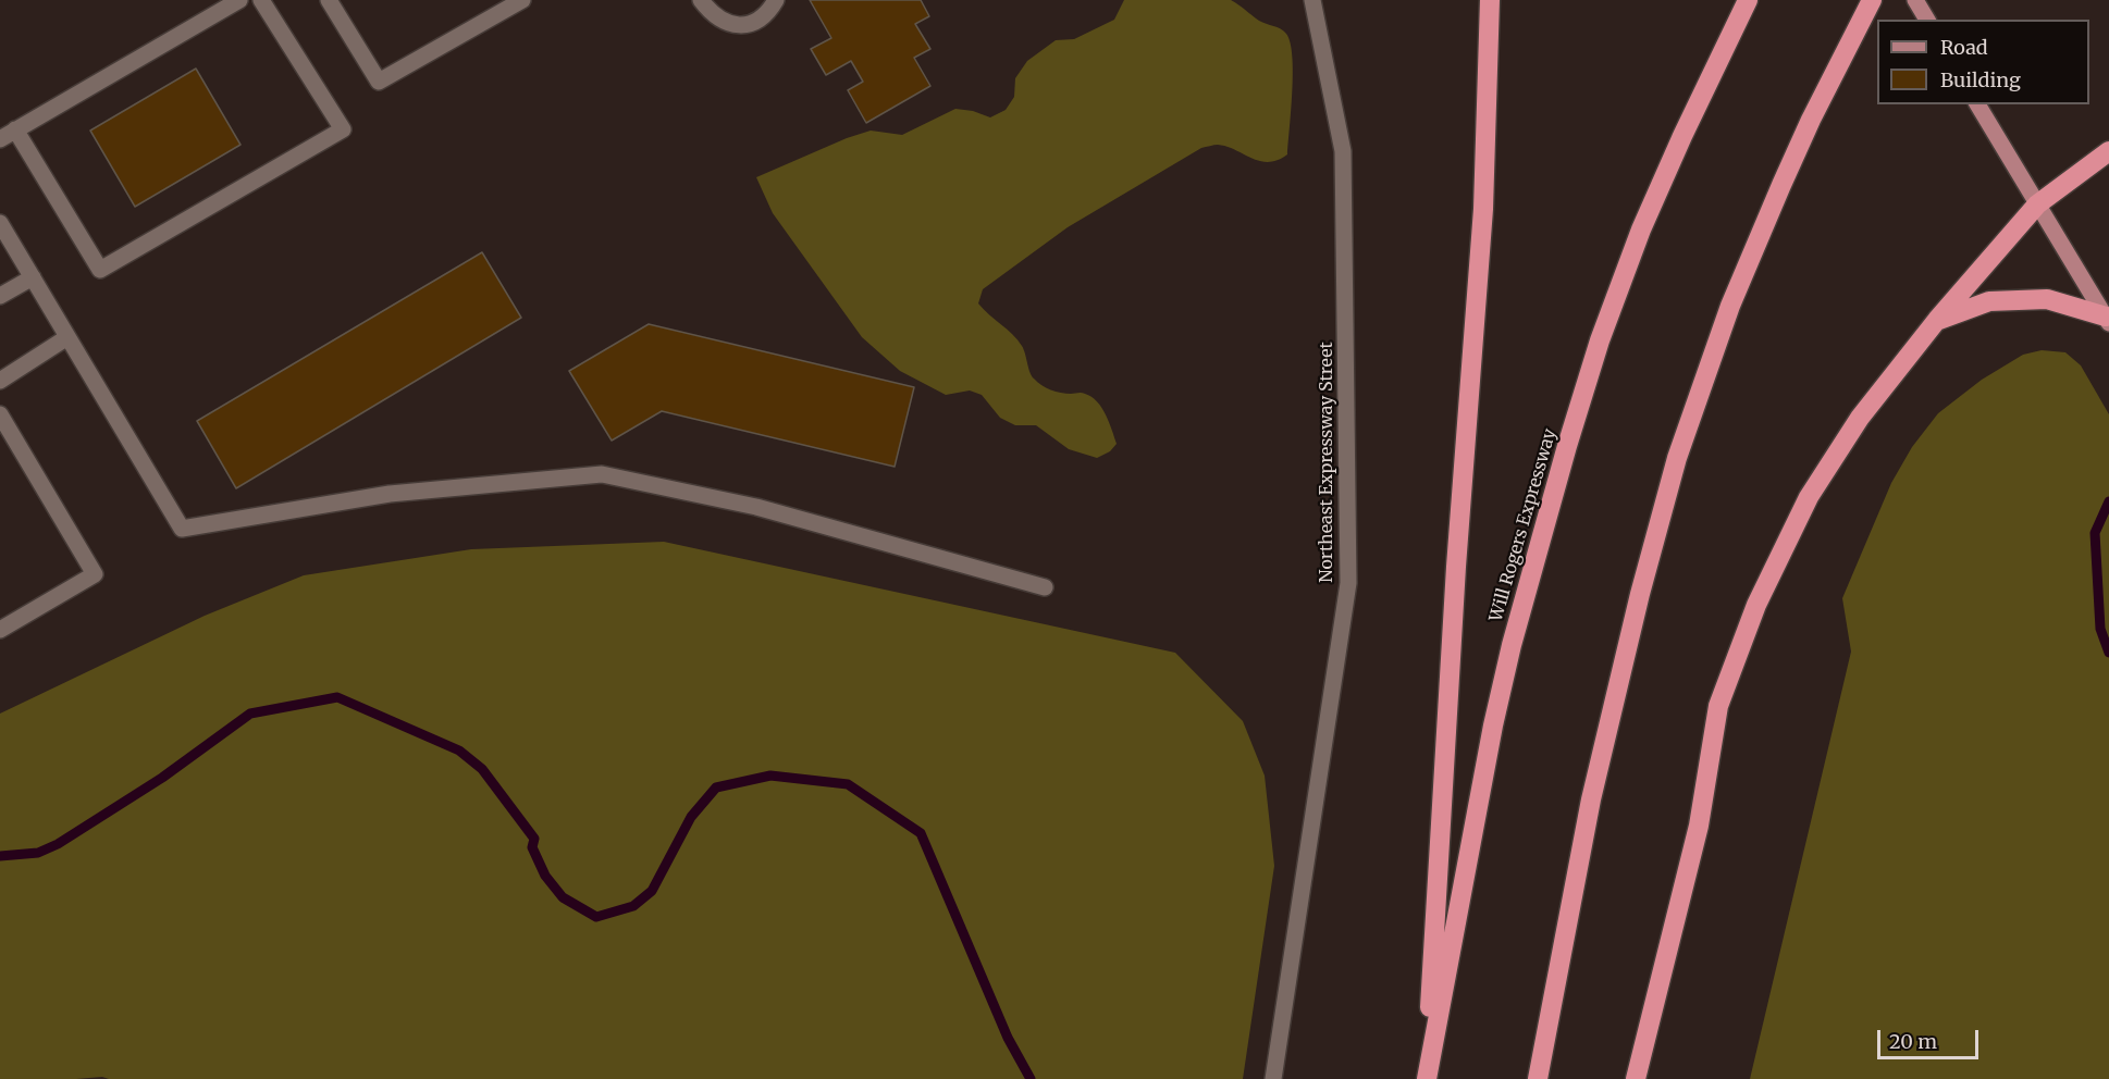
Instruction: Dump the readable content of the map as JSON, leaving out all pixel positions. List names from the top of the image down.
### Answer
{
  "streets": {
    "highway": ["Will Rogers Expressway"],
    "street": ["Northeast Expressway Street"]
  },
  "legend": ["Road", "Building"],
  "scale_bar": "20 m"
}
